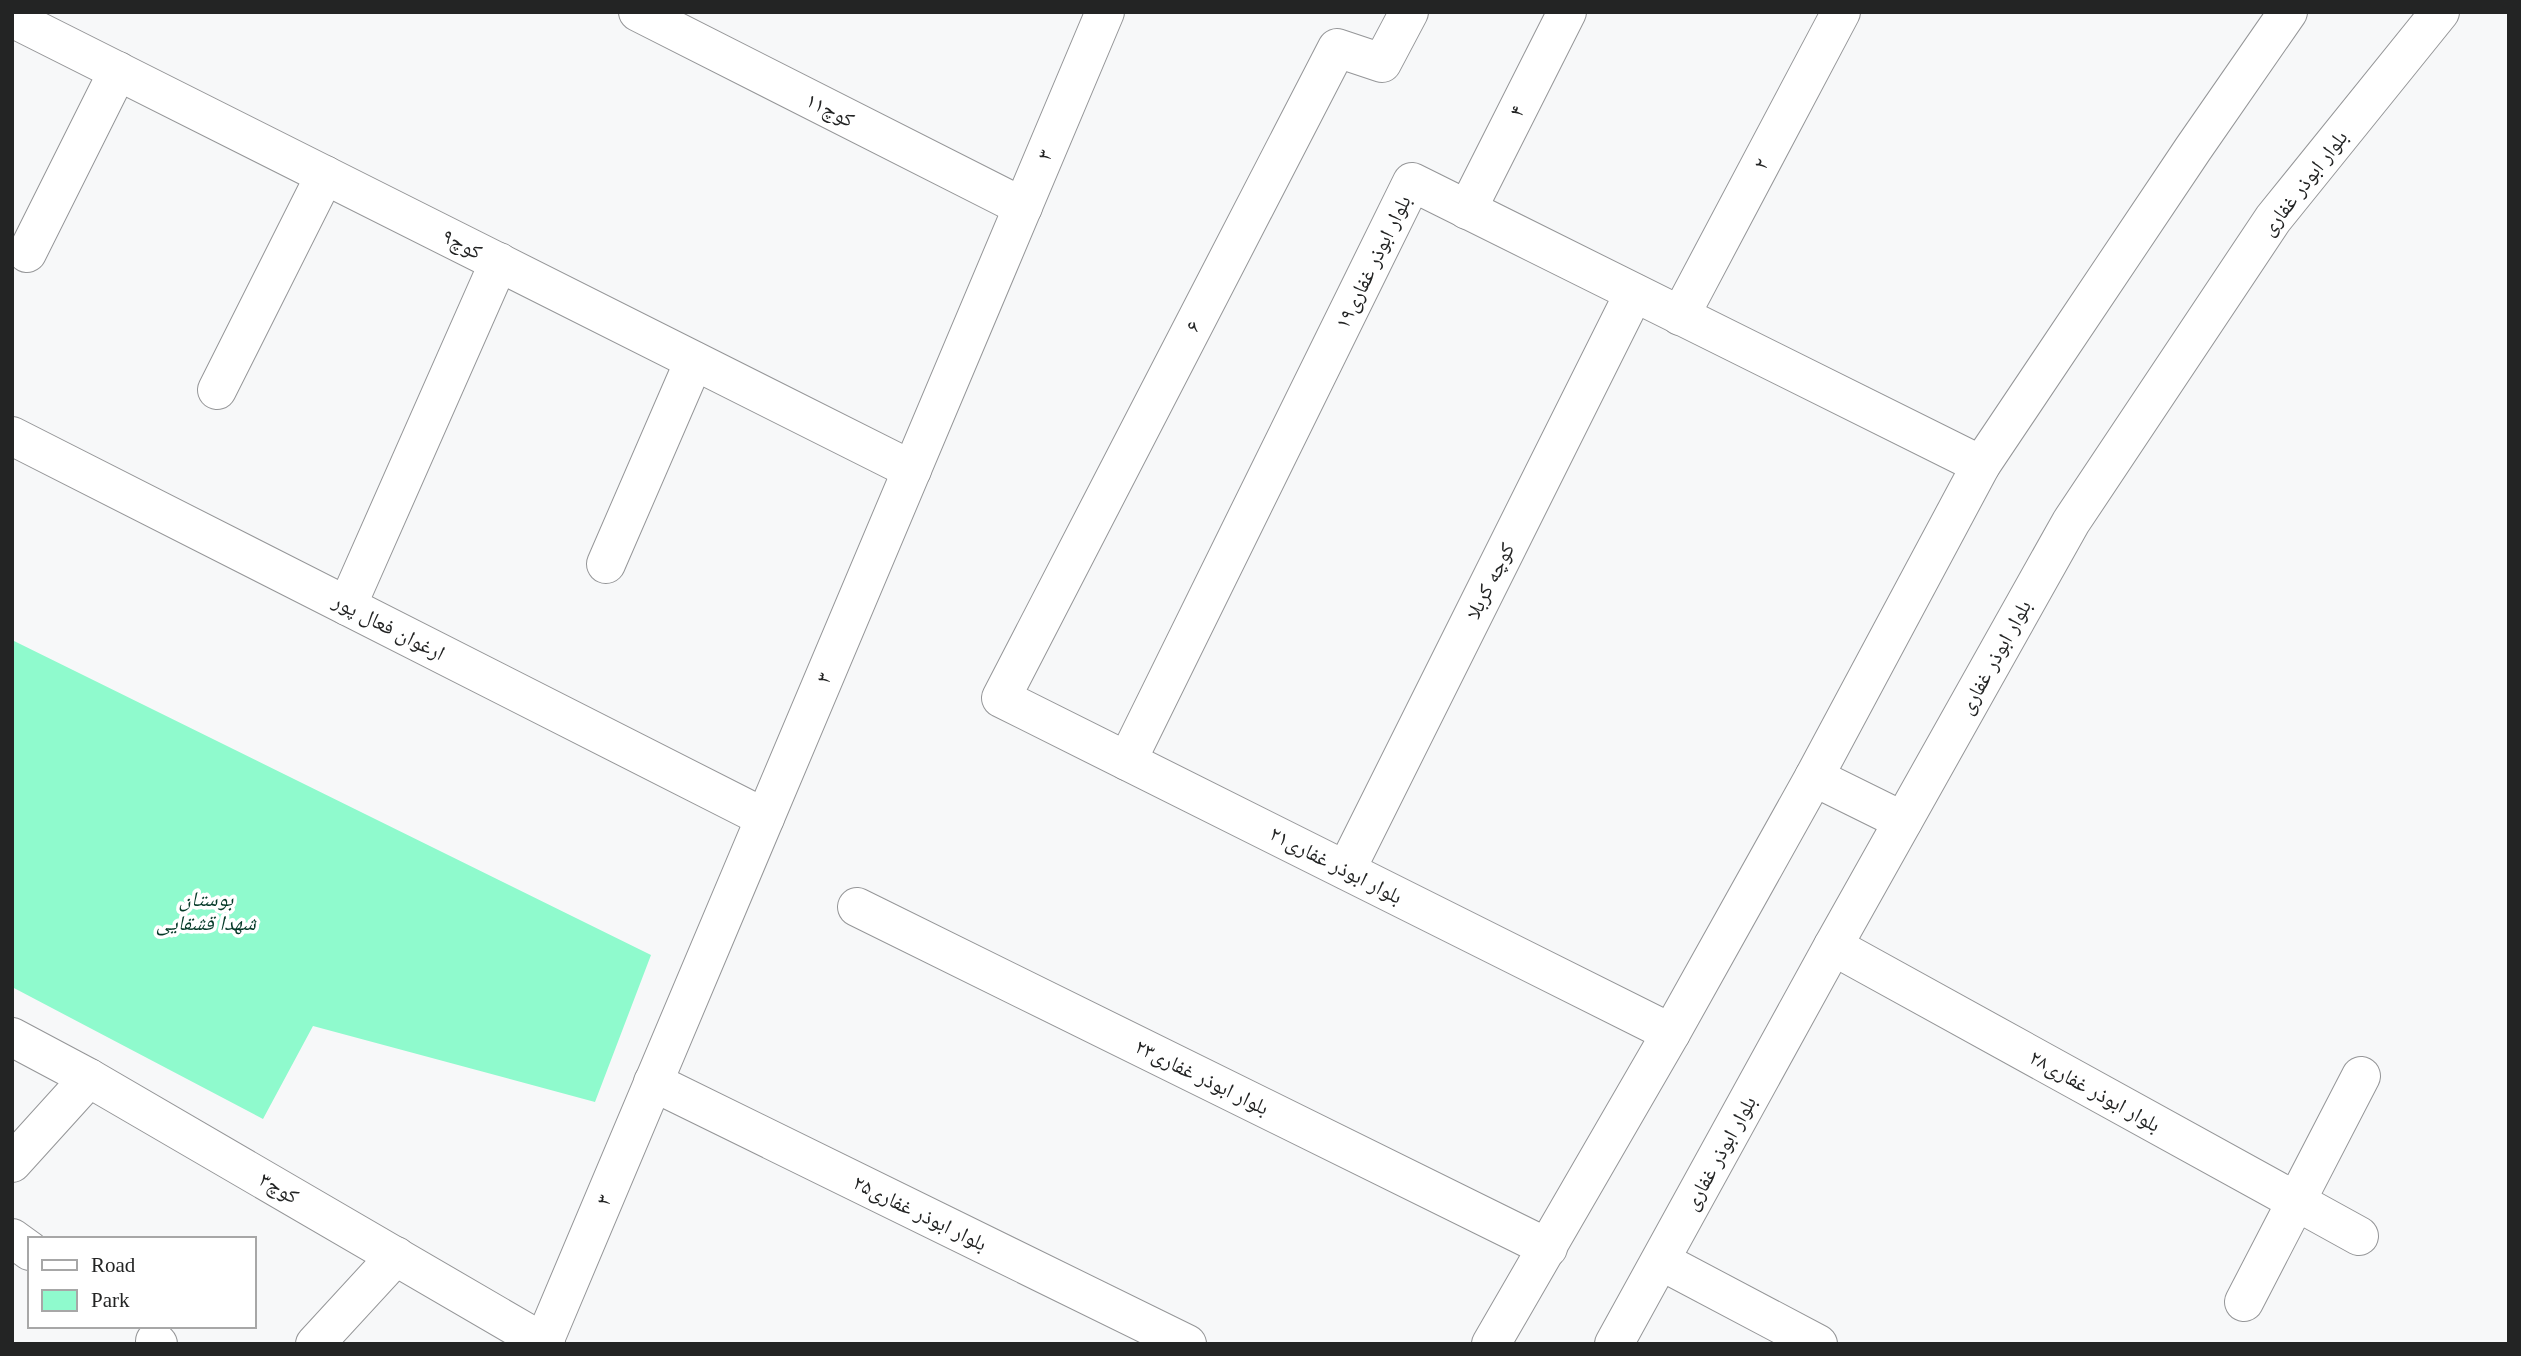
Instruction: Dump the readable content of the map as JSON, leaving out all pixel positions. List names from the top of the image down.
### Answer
{
  "streets": {
    "street": [
      "۱۱کوچ",
      "۴",
      "۳",
      "۲",
      "بلوار ابوذر غفاری",
      "۹کوچ",
      "بلوار ابوذر غفاری۱۹",
      "۶",
      "کوچه کربلا",
      "ارغوان فعال پور",
      "۲۱بلوار ابوذر غفاری",
      "بلوار ابوذر غفاری۲۳",
      "بلوار ابوذر غفاری۲۸",
      "۳کوچ",
      "بلوار ابوذر غفاری۲۵"
    ]
  },
  "crossings": [
    ["۱۱کوچ", "۳"],
    ["۴", "بلوار ابوذر غفاری۱۹"],
    ["۳", "۹کوچ"],
    ["۳", "ارغوان فعال پور"],
    ["۳", "۳کوچ"],
    ["۳", "بلوار ابوذر غفاری۲۵"],
    ["۲", "بلوار ابوذر غفاری۱۹"],
    ["بلوار ابوذر غفاری", "بلوار ابوذر غفاری۲۸"],
    ["بلوار ابوذر غفاری۱۹", "کوچه کربلا"],
    ["بلوار ابوذر غفاری۱۹", "۲۱بلوار ابوذر غفاری"],
    ["۶", "۲۱بلوار ابوذر غفاری"],
    ["کوچه کربلا", "۲۱بلوار ابوذر غفاری"]
  ],
  "parks": ["بوستان شهدا قشقایی"],
  "legend": ["Road", "Park"]
}
